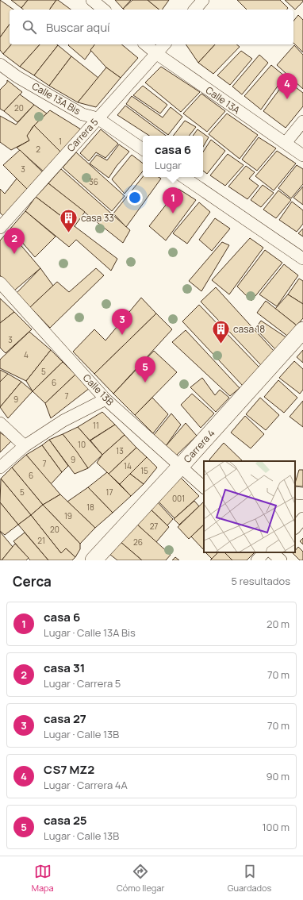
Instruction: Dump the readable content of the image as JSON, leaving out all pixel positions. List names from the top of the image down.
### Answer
{
  "streets": {
    "main road": ["Carrera 4"],
    "street": [
      "Calle 13A Bis",
      "Calle 13A",
      "Carrera 5",
      "Calle 13B"
    ]
  },
  "crossings": [
    ["Calle 13A Bis", "Carrera 5"],
    ["Calle 13A", "Carrera 5"],
    ["Calle 13B", "Carrera 4"]
  ],
  "places": {
    "building": ["casa 33", "casa 18"]
  },
  "house_numbers": [
    "20",
    "1",
    "2",
    "3",
    "36",
    "3",
    "4",
    "5",
    "6",
    "7",
    "9",
    "11",
    "10",
    "13",
    "9",
    "7",
    "14",
    "15",
    "6",
    "5",
    "17",
    "001",
    "18",
    "19",
    "27",
    "20",
    "21",
    "26"
  ],
  "page": {
    "search": "Buscar aquí",
    "pins": [
      "4",
      "1",
      "2",
      "3",
      "5"
    ],
    "popup": ["casa 6", "Lugar"],
    "heading": ["Cerca", "5 resultados"],
    "list": [
      {
        "mark": "1",
        "name": "casa 6",
        "note": "Lugar · Calle 13A Bis",
        "value": "20 m"
      },
      {
        "mark": "2",
        "name": "casa 31",
        "note": "Lugar · Carrera 5",
        "value": "70 m"
      },
      {
        "mark": "3",
        "name": "casa 27",
        "note": "Lugar · Calle 13B",
        "value": "70 m"
      },
      {
        "mark": "4",
        "name": "CS7 MZ2",
        "note": "Lugar · Carrera 4A",
        "value": "90 m"
      },
      {
        "mark": "5",
        "name": "casa 25",
        "note": "Lugar · Calle 13B",
        "value": "100 m"
      }
    ],
    "nav": ["Mapa", "Cómo llegar", "Guardados"]
  }
}
